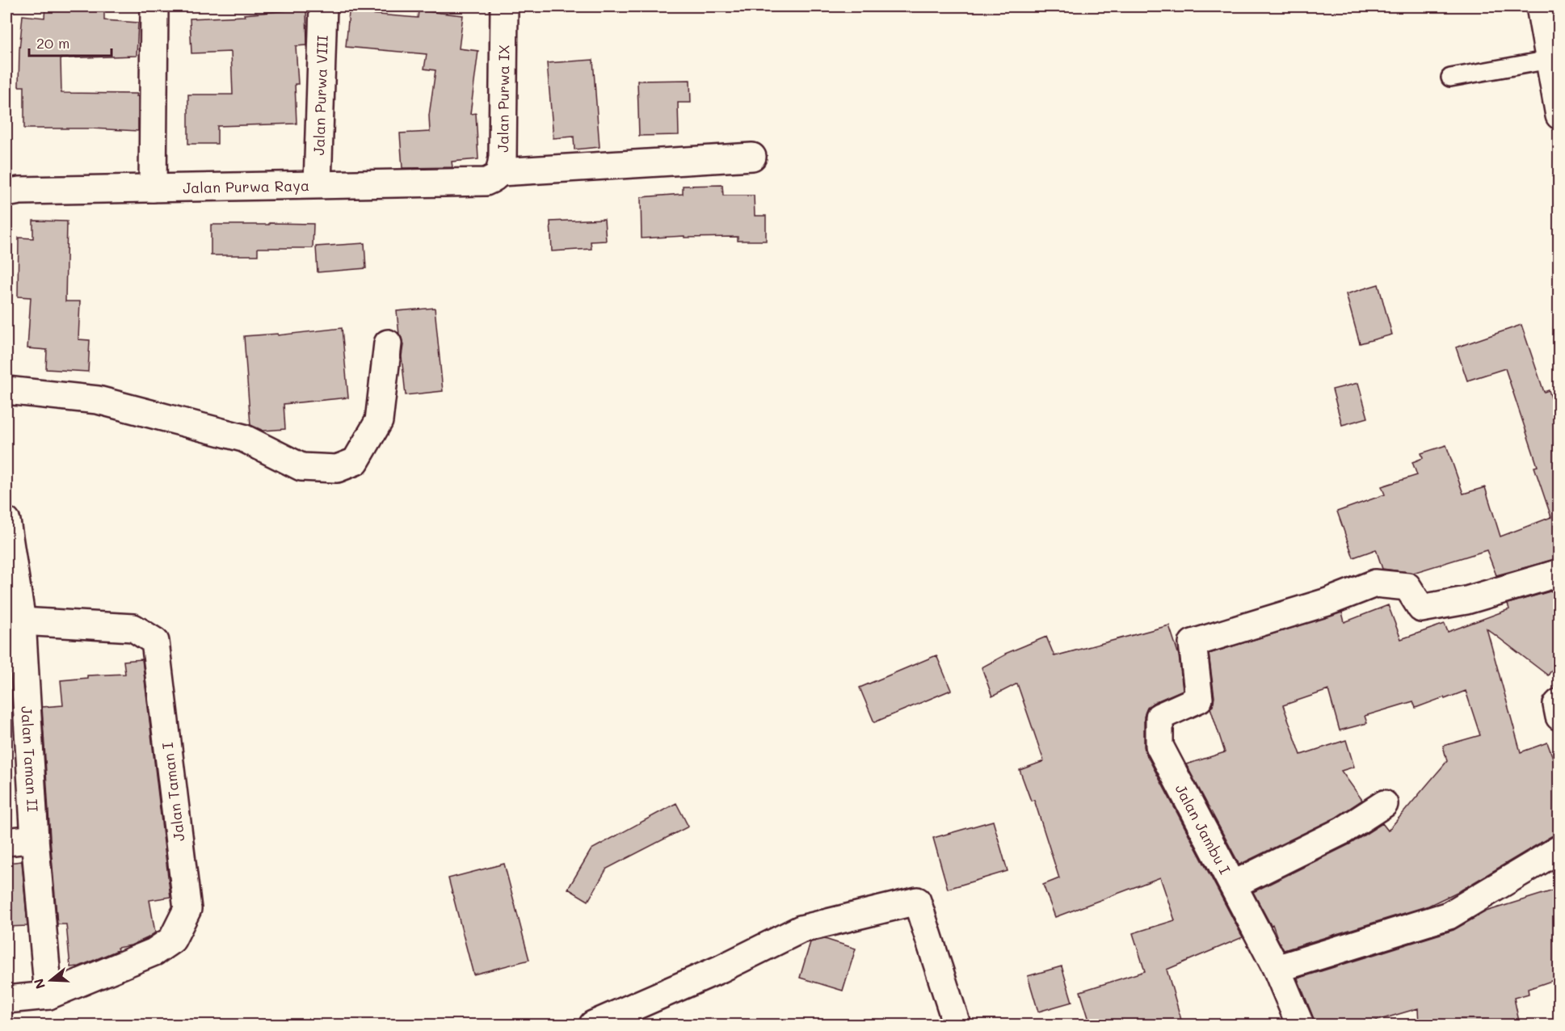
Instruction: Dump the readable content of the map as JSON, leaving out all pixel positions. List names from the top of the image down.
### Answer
{
  "streets": {
    "street": [
      "Jalan Purwa VIII",
      "Jalan Purwa IX",
      "Jalan Purwa Raya",
      "Jalan Taman II",
      "Jalan Taman I",
      "Jalan Jambu I"
    ]
  },
  "crossings": [
    ["Jalan Purwa VIII", "Jalan Purwa Raya"],
    ["Jalan Purwa IX", "Jalan Purwa Raya"],
    ["Jalan Taman II", "Jalan Taman I"]
  ],
  "scale_bar": "20 m",
  "north": "left"
}
